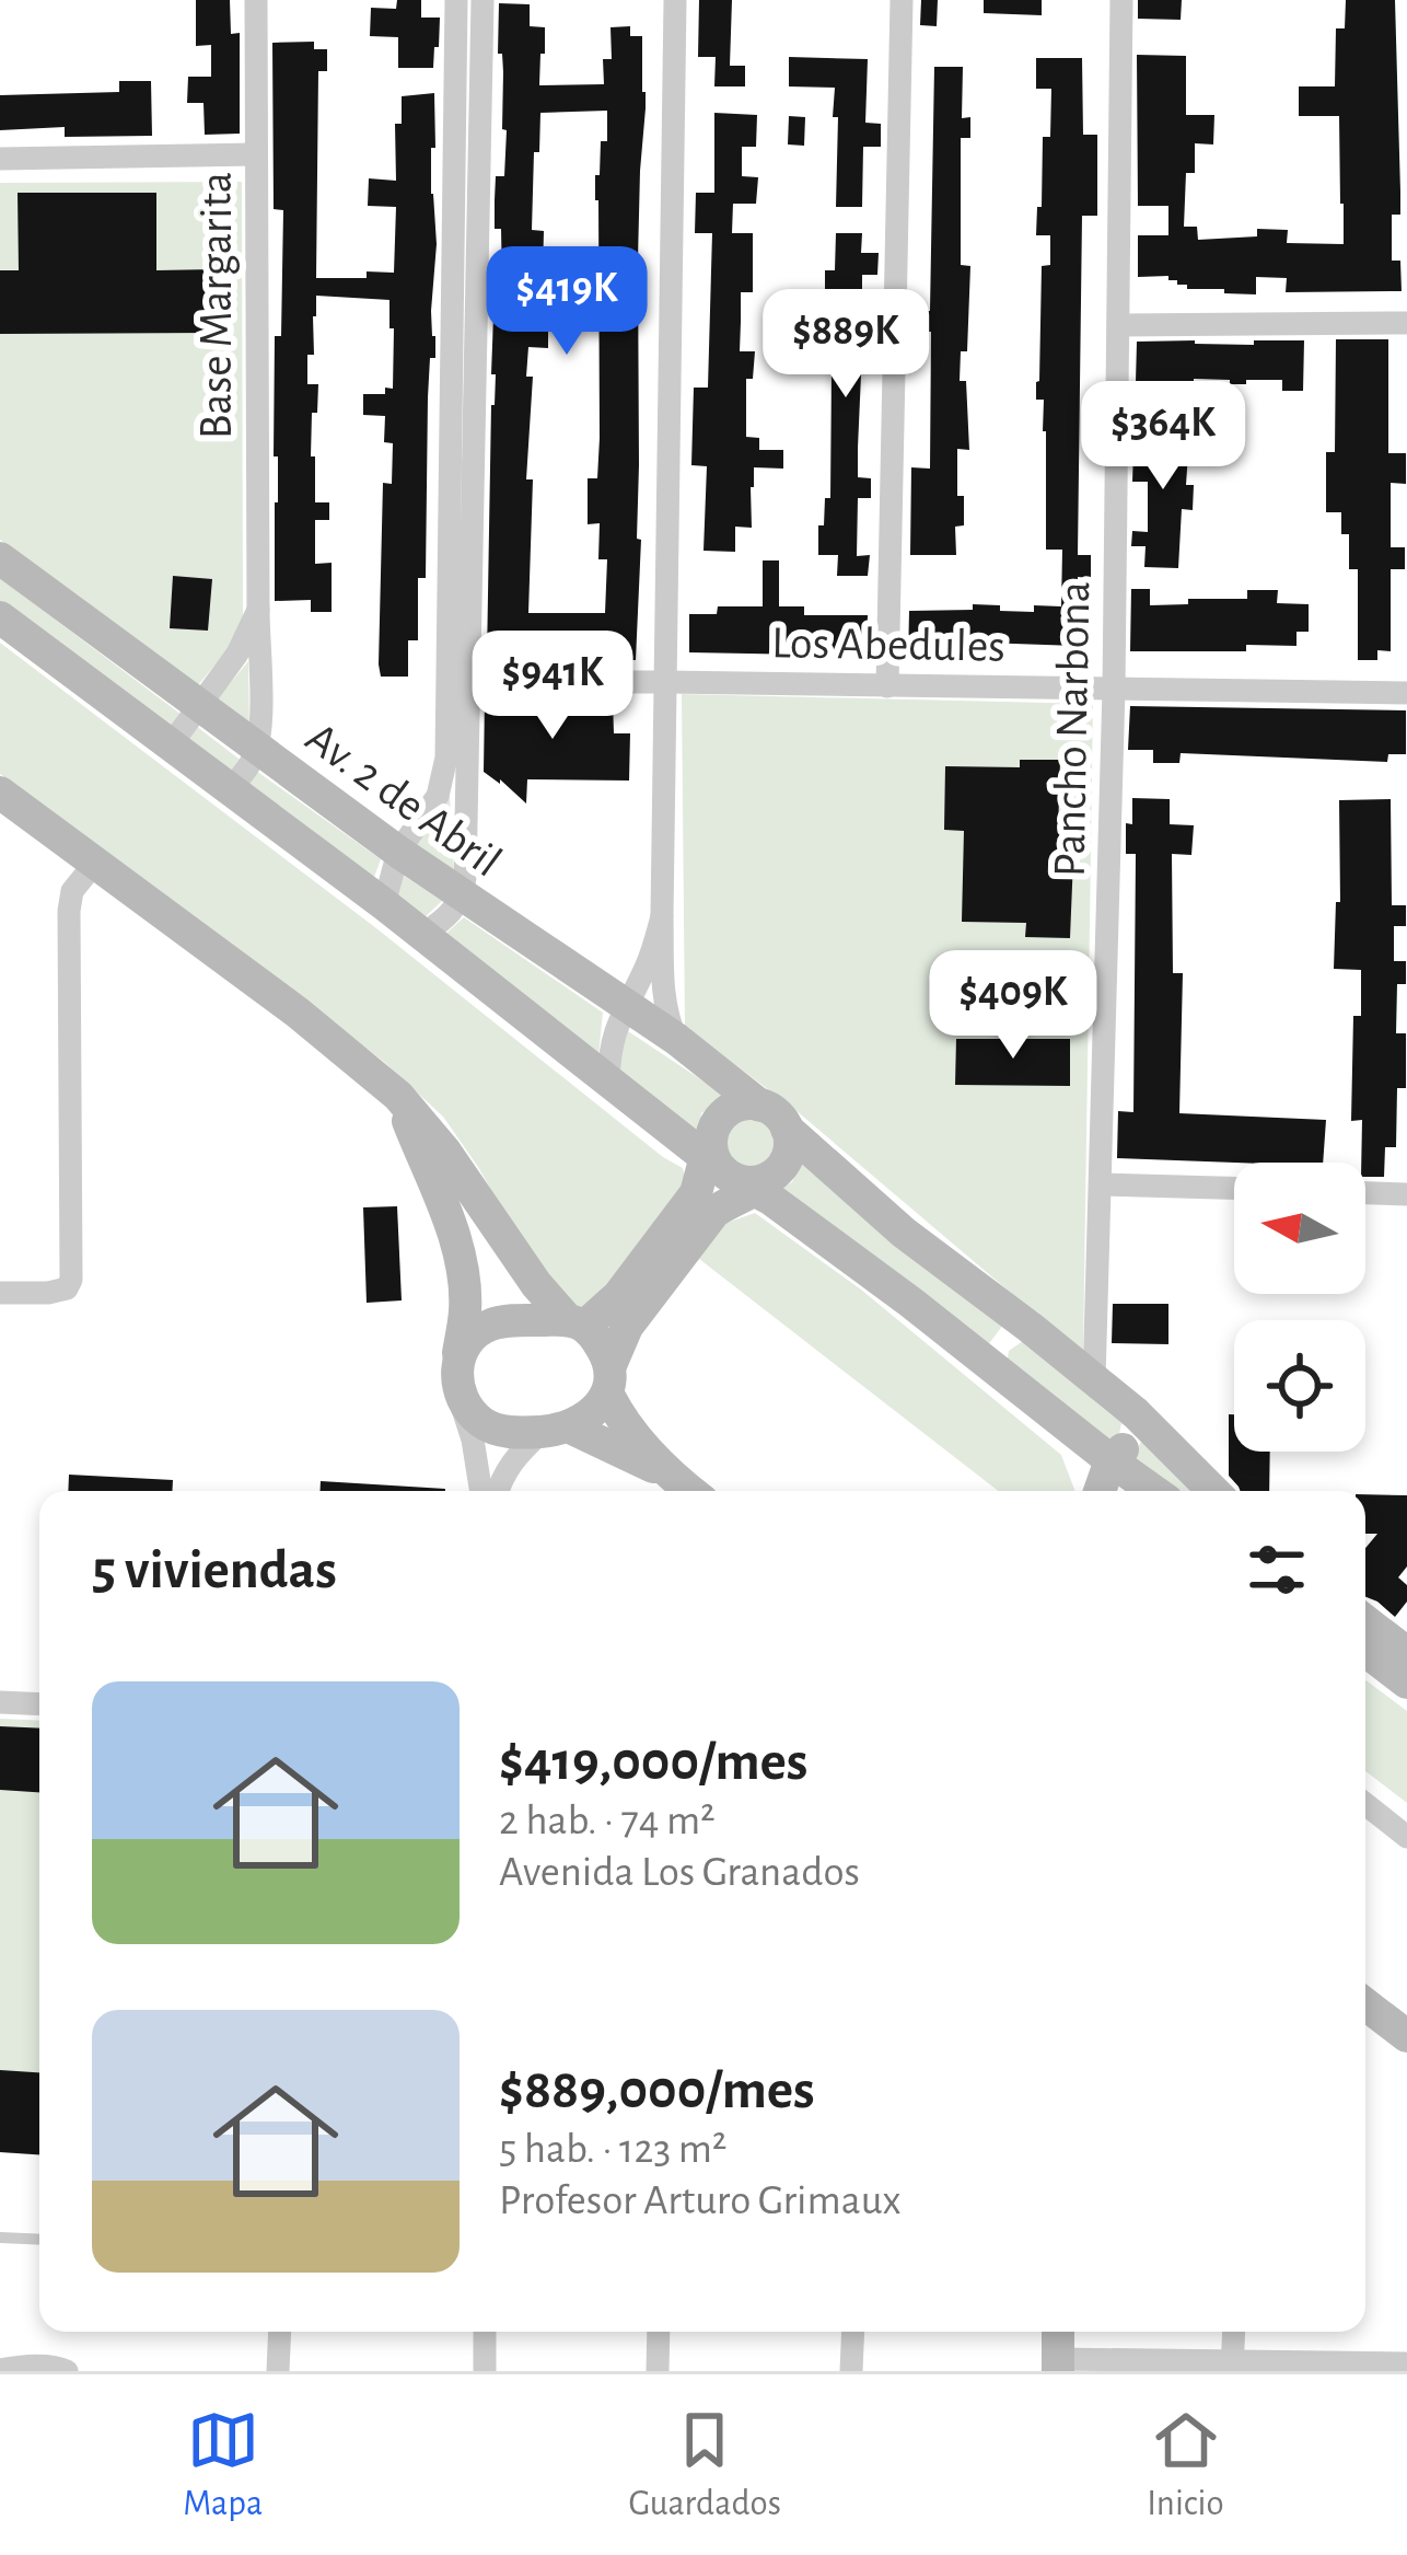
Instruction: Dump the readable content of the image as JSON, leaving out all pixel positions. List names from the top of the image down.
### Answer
{
  "streets": {
    "main road": ["Av. 2 de Abril"],
    "street": ["Base Margarita", "Los Abedules", "Pancho Narbona"]
  },
  "crossings": [
    ["Base Margarita", "Av. 2 de Abril"],
    ["Los Abedules", "Pancho Narbona"]
  ],
  "north": "left",
  "page": {
    "price": [
      "$419K",
      "$889K",
      "$364K",
      "$941K",
      "$409K"
    ],
    "heading": "5 viviendas",
    "list": [
      {
        "name": "$419,000/mes",
        "note": "2 hab. · 74 m² · Avenida Los Granados"
      },
      {
        "name": "$889,000/mes",
        "note": "5 hab. · 123 m² · Profesor Arturo Grimaux"
      }
    ],
    "tabs": ["Mapa", "Guardados", "Inicio"]
  }
}
